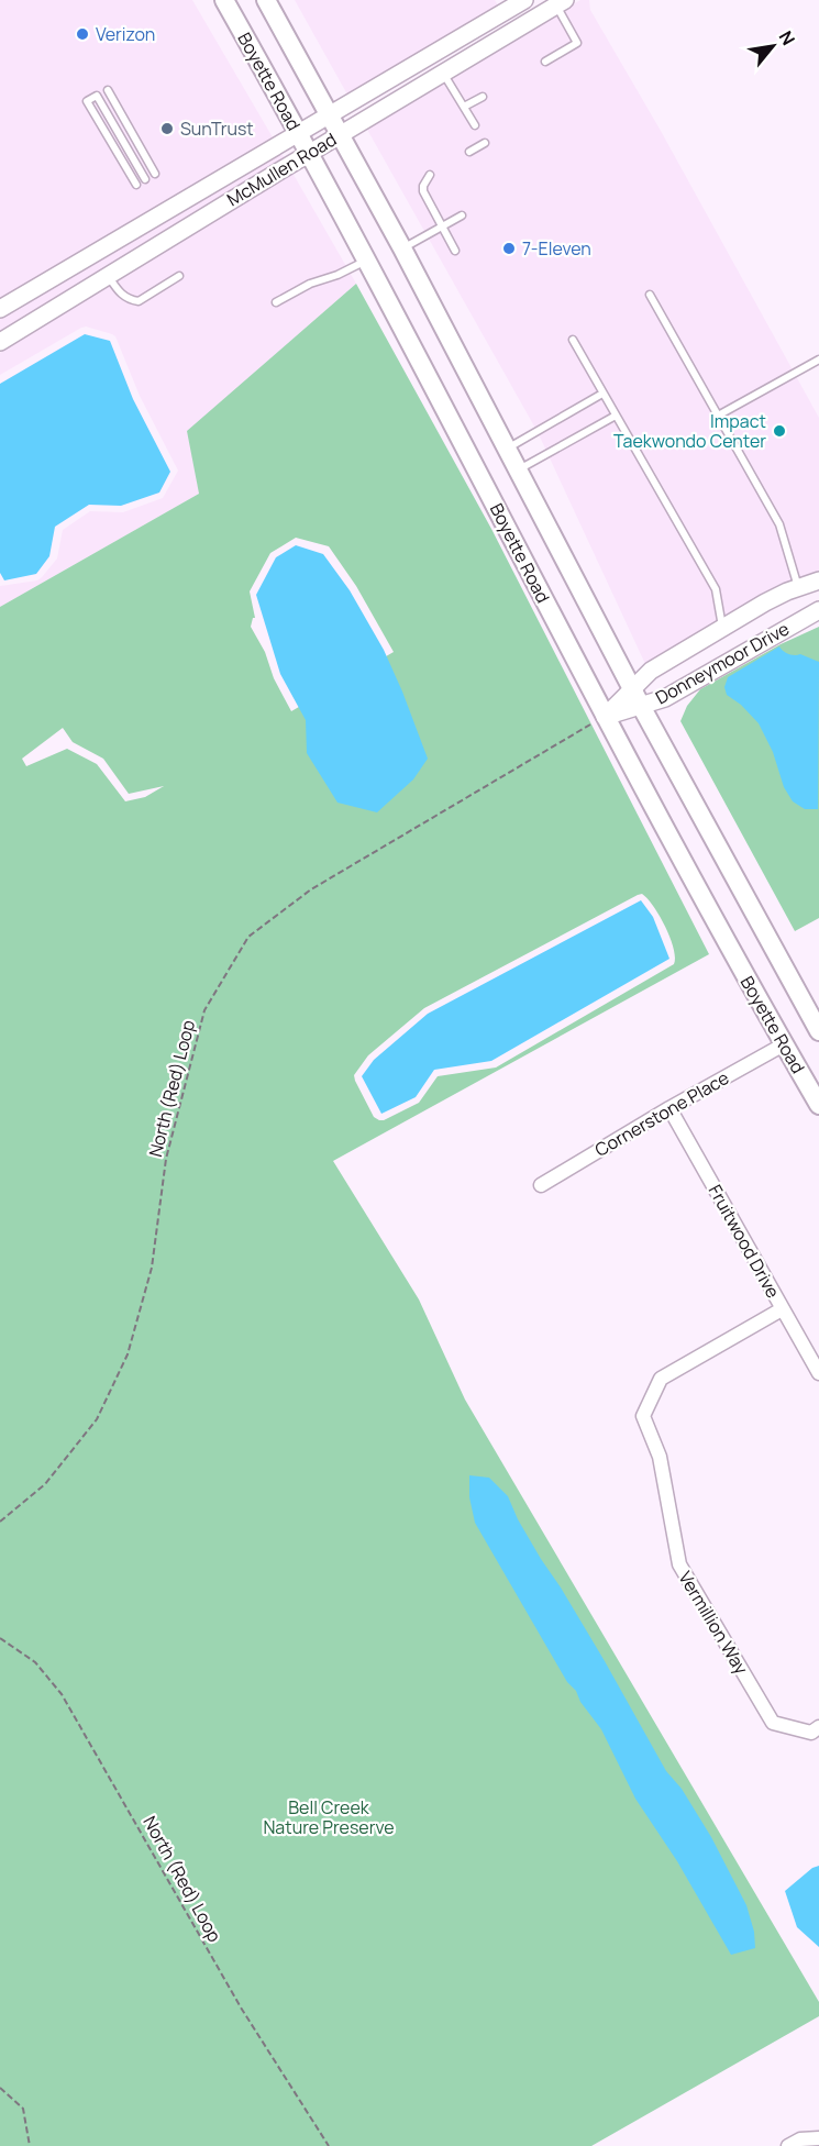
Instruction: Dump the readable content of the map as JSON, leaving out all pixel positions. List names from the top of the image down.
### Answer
{
  "streets": {
    "main road": ["Boyette Road"],
    "street": [
      "McMullen Road",
      "Donneymoor Drive",
      "Cornerstone Place",
      "Fruitwood Drive",
      "Vermillion Way"
    ],
    "path": ["North (Red) Loop"]
  },
  "crossings": [
    ["Boyette Road", "McMullen Road"],
    ["Boyette Road", "Donneymoor Drive"],
    ["Boyette Road", "Cornerstone Place"],
    ["Cornerstone Place", "Fruitwood Drive"],
    ["Fruitwood Drive", "Vermillion Way"]
  ],
  "parks": ["Bell Creek Nature Preserve"],
  "places": [
    "Verizon",
    "SunTrust",
    "7-Eleven",
    "Impact Taekwondo Center"
  ],
  "north": "top right"
}
